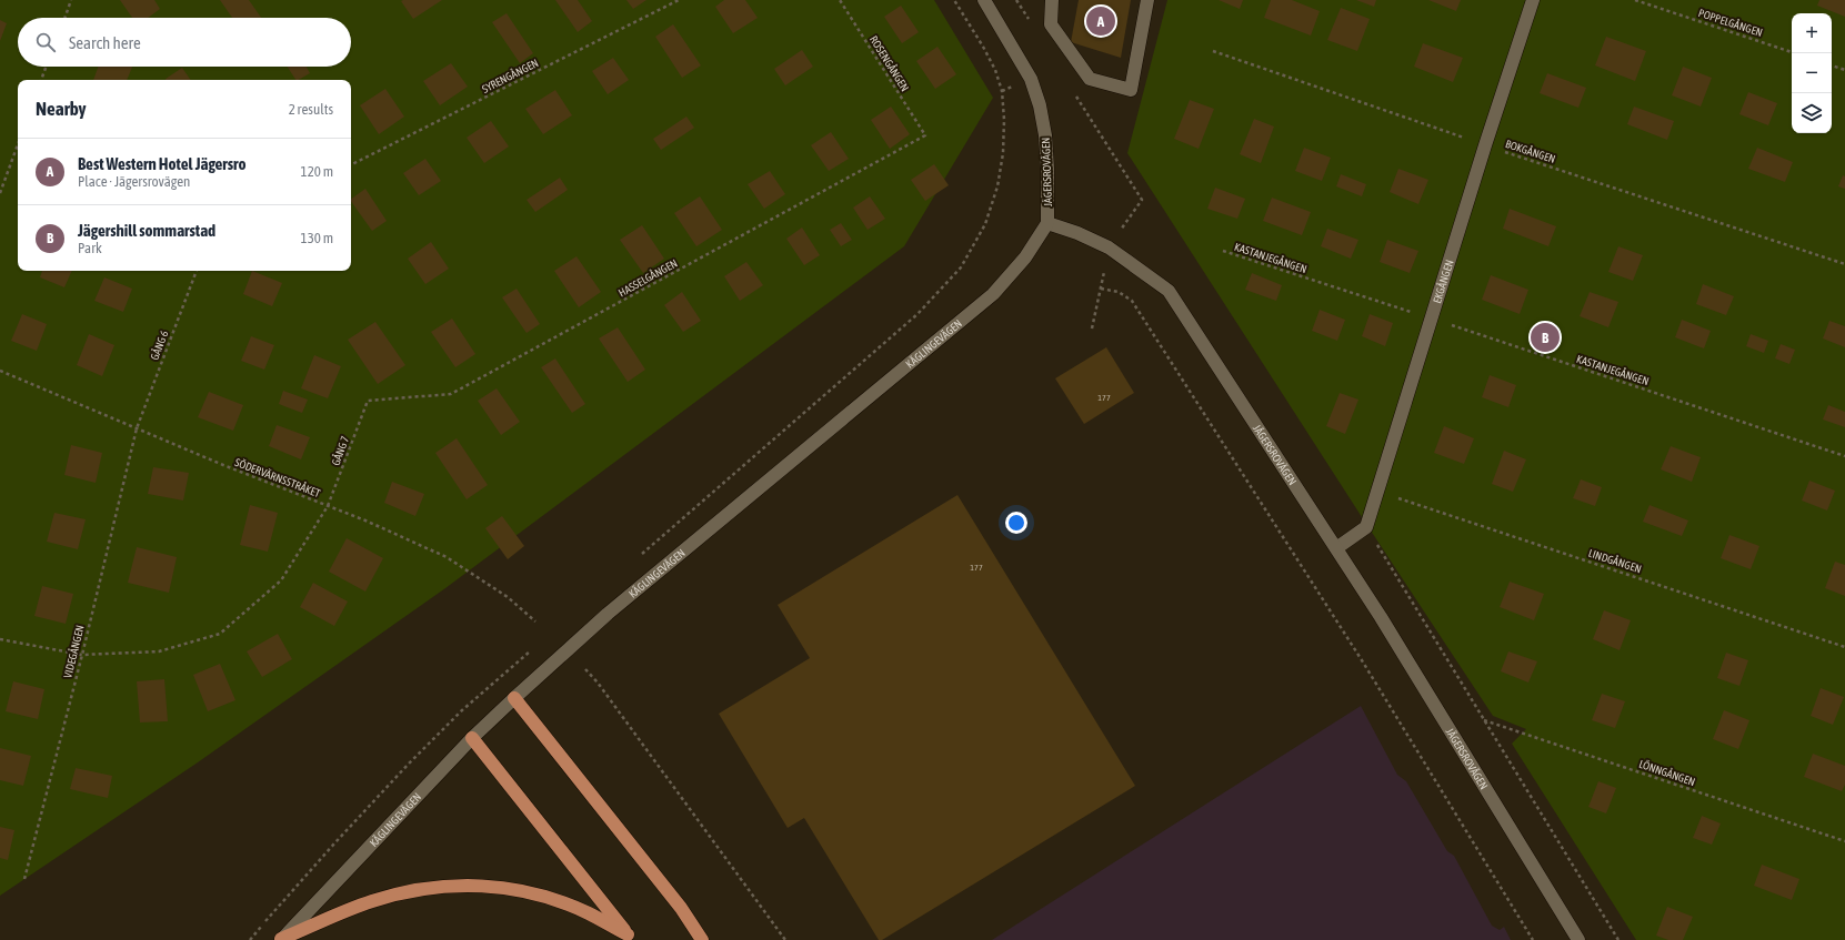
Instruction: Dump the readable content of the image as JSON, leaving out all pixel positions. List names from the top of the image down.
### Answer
{
  "streets": {
    "main road": ["JÄGERSROVÄGEN", "EKGÅNGEN", "KÄGLINGEVÄGEN"],
    "path": [
      "POPPELGÅNGEN",
      "ROSENGÅNGEN",
      "SYRENGÅNGEN",
      "BOKGÅNGEN",
      "KASTANJEGÅNGEN",
      "HASSELGÅNGEN",
      "GÅNG 6",
      "GÅNG 7",
      "SÖDERVÄRNSSTRÅKET",
      "LINDGÅNGEN",
      "VIDEGÅNGEN",
      "LÖNNGÅNGEN"
    ]
  },
  "crossings": [
    ["ROSENGÅNGEN", "HASSELGÅNGEN"],
    ["BOKGÅNGEN", "EKGÅNGEN"],
    ["JÄGERSROVÄGEN", "KÄGLINGEVÄGEN"],
    ["KASTANJEGÅNGEN", "EKGÅNGEN"],
    ["HASSELGÅNGEN", "GÅNG 7"],
    ["EKGÅNGEN", "LINDGÅNGEN"],
    ["GÅNG 6", "SÖDERVÄRNSSTRÅKET"],
    ["GÅNG 6", "VIDEGÅNGEN"],
    ["GÅNG 7", "SÖDERVÄRNSSTRÅKET"],
    ["GÅNG 7", "VIDEGÅNGEN"],
    ["SÖDERVÄRNSSTRÅKET", "VIDEGÅNGEN"]
  ],
  "house_numbers": ["177", "177"],
  "page": {
    "pins": ["A", "B"],
    "map_buttons": ["+", "−"],
    "search": "Search here",
    "heading": ["Nearby", "2 results"],
    "list": [
      {
        "mark": "A",
        "name": "Best Western Hotel Jägersro",
        "note": "Place · Jägersrovägen",
        "value": "120 m"
      },
      {
        "mark": "B",
        "name": "Jägershill sommarstad",
        "note": "Park",
        "value": "130 m"
      }
    ]
  }
}
